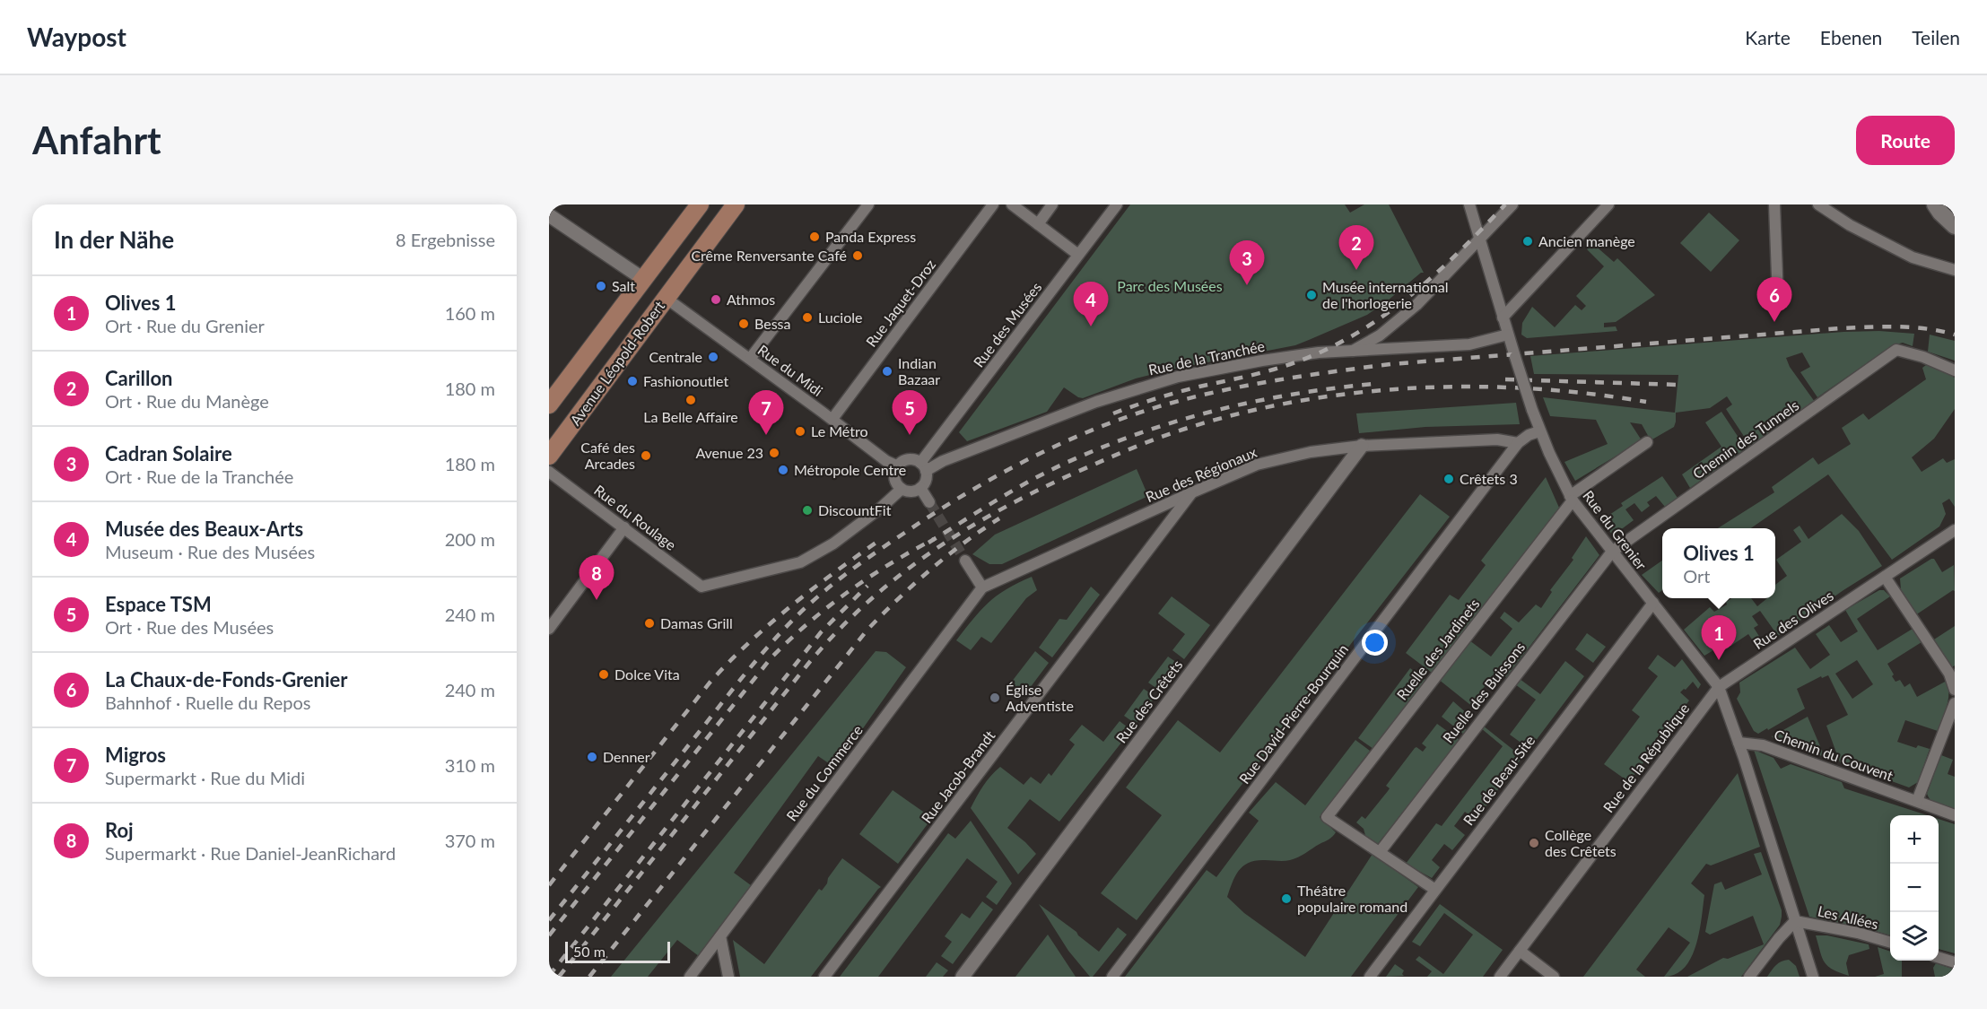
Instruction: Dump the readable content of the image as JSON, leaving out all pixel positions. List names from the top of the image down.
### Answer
{
  "streets": {
    "main road": ["Avenue Léopold-Robert"],
    "street": [
      "Rue Jaquet-Droz",
      "Rue des Musées",
      "Rue de la Tranchée",
      "Rue du Midi",
      "Chemin des Tunnels",
      "Rue des Régionaux",
      "Rue du Roulage",
      "Rue du Grenier",
      "Rue des Olives",
      "Ruelle des Jardinets",
      "Ruelle des Buissons",
      "Rue des Crêtets",
      "Rue David-Pierre-Bourquin",
      "Chemin du Couvent",
      "Rue de la République",
      "Rue du Commerce",
      "Rue Jacob-Brandt",
      "Rue de Beau-Site",
      "Les Allées"
    ]
  },
  "crossings": [
    ["Rue Jaquet-Droz", "Rue du Midi"],
    ["Rue des Musées", "Rue de la Tranchée"],
    ["Rue des Musées", "Rue du Midi"],
    ["Rue des Musées", "Rue du Roulage"],
    ["Rue de la Tranchée", "Rue du Midi"],
    ["Rue de la Tranchée", "Rue du Roulage"],
    ["Rue de la Tranchée", "Rue du Grenier"],
    ["Avenue Léopold-Robert", "Rue du Midi"],
    ["Rue du Midi", "Rue du Roulage"],
    ["Chemin des Tunnels", "Rue du Grenier"],
    ["Chemin des Tunnels", "Ruelle des Buissons"],
    ["Rue des Régionaux", "Rue des Crêtets"],
    ["Rue des Régionaux", "Rue David-Pierre-Bourquin"],
    ["Rue des Régionaux", "Rue du Commerce"],
    ["Rue des Régionaux", "Rue Jacob-Brandt"],
    ["Rue du Grenier", "Rue des Olives"],
    ["Rue du Grenier", "Ruelle des Jardinets"],
    ["Rue du Grenier", "Ruelle des Buissons"],
    ["Rue du Grenier", "Chemin du Couvent"],
    ["Rue du Grenier", "Rue de la République"],
    ["Rue du Grenier", "Rue de Beau-Site"],
    ["Rue du Grenier", "Les Allées"],
    ["Rue des Olives", "Rue de la République"],
    ["Ruelle des Jardinets", "Ruelle des Buissons"]
  ],
  "parks": ["Parc des Musées"],
  "places": [
    "Panda Express",
    "Ancien manège",
    "Crême Renversante Café",
    "Salt",
    "Musée international de l'horlogerie",
    "Athmos",
    "Luciole",
    "Bessa",
    "Centrale",
    "Indian Bazaar",
    "Fashionoutlet",
    "La Belle Affaire",
    "Le Métro",
    "Avenue 23",
    "Café des Arcades",
    "Métropole Centre",
    "Crêtets 3",
    "DiscountFit",
    "Damas Grill",
    "Dolce Vita",
    "Église Adventiste",
    "Denner",
    "Collège des Crêtets",
    "Théâtre populaire romand"
  ],
  "scale_bar": "50 m",
  "page": {
    "header": "Waypost",
    "nav": ["Karte", "Ebenen", "Teilen"],
    "buttons": "Route",
    "title": "Anfahrt",
    "heading": ["In der Nähe", "8 Ergebnisse"],
    "pins": [
      "2",
      "3",
      "6",
      "4",
      "5",
      "7",
      "8",
      "1"
    ],
    "list": [
      {
        "mark": "1",
        "name": "Olives 1",
        "note": "Ort · Rue du Grenier",
        "value": "160 m"
      },
      {
        "mark": "2",
        "name": "Carillon",
        "note": "Ort · Rue du Manège",
        "value": "180 m"
      },
      {
        "mark": "3",
        "name": "Cadran Solaire",
        "note": "Ort · Rue de la Tranchée",
        "value": "180 m"
      },
      {
        "mark": "4",
        "name": "Musée des Beaux-Arts",
        "note": "Museum · Rue des Musées",
        "value": "200 m"
      },
      {
        "mark": "5",
        "name": "Espace TSM",
        "note": "Ort · Rue des Musées",
        "value": "240 m"
      },
      {
        "mark": "6",
        "name": "La Chaux-de-Fonds-Grenier",
        "note": "Bahnhof · Ruelle du Repos",
        "value": "240 m"
      },
      {
        "mark": "7",
        "name": "Migros",
        "note": "Supermarkt · Rue du Midi",
        "value": "310 m"
      },
      {
        "mark": "8",
        "name": "Roj",
        "note": "Supermarkt · Rue Daniel-JeanRichard",
        "value": "370 m"
      }
    ],
    "popup": ["Olives 1", "Ort"],
    "map_buttons": ["+", "−"],
    "scale": "50 m"
  }
}
